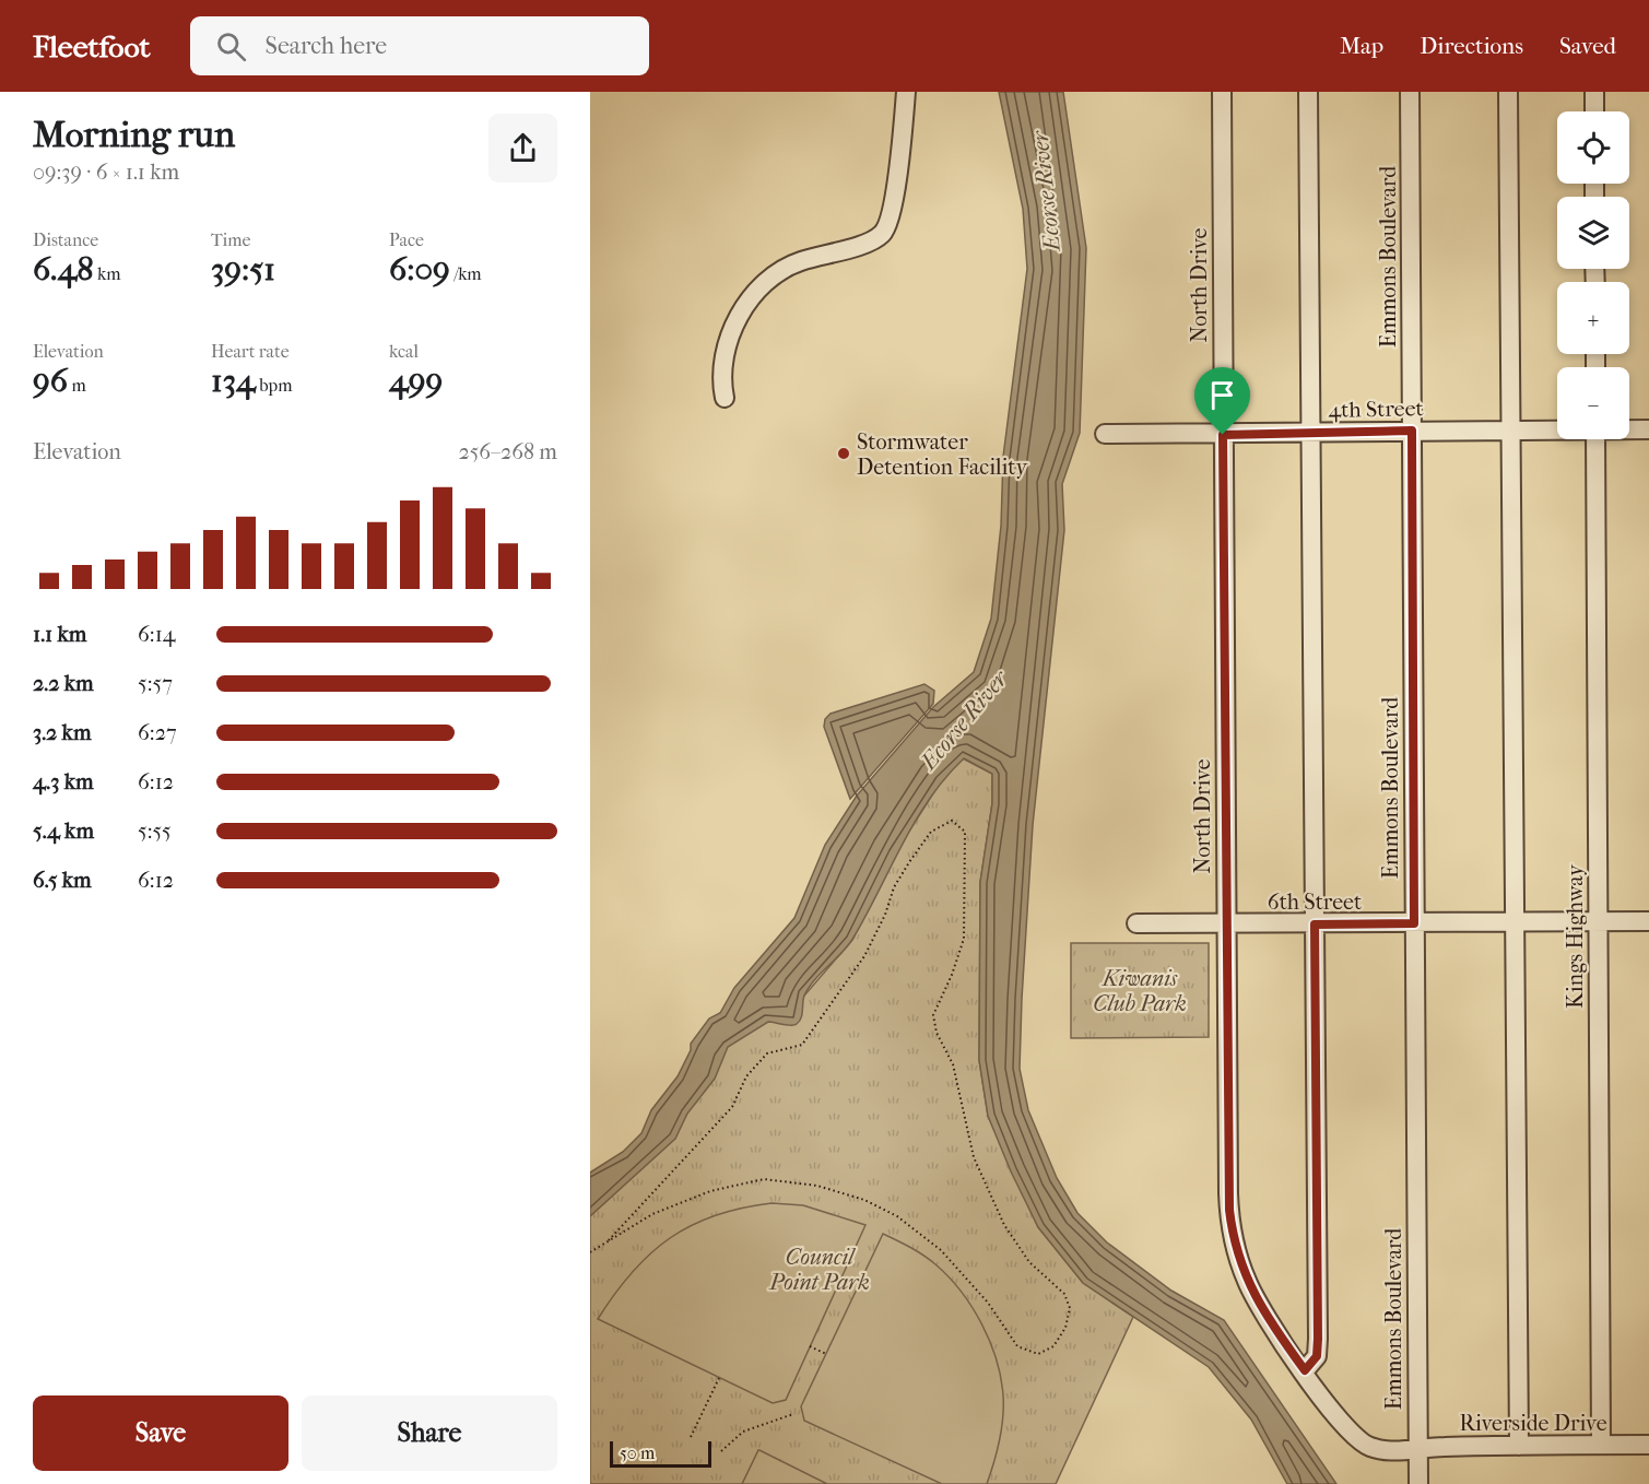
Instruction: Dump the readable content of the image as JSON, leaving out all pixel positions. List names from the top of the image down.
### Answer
{
  "streets": {
    "street": [
      "Emmons Boulevard",
      "North Drive",
      "4th Street",
      "6th Street",
      "Kings Highway",
      "Riverside Drive"
    ]
  },
  "crossings": [
    ["Emmons Boulevard", "North Drive"],
    ["Emmons Boulevard", "4th Street"],
    ["Emmons Boulevard", "6th Street"],
    ["Emmons Boulevard", "Riverside Drive"],
    ["North Drive", "4th Street"],
    ["North Drive", "6th Street"],
    ["North Drive", "Riverside Drive"],
    ["6th Street", "Kings Highway"],
    ["Kings Highway", "Riverside Drive"]
  ],
  "water": ["Ecorse River"],
  "parks": ["Kiwanis Club Park", "Council Point Park"],
  "places": ["Stormwater Detention Facility"],
  "scale_bar": "50 m",
  "page": {
    "header": "Fleetfoot",
    "search": "Search here",
    "nav": ["Map", "Directions", "Saved"],
    "heading": ["Morning run", "09:39 · 6 × 1.1 km"],
    "map_buttons": ["+", "−"],
    "stats": [
      ["Distance", "6.48 km"],
      ["Time", "39:51"],
      ["Pace", "6:09 /km"],
      ["Elevation", "96 m"],
      ["Heart rate", "134 bpm"],
      ["kcal", "499"]
    ],
    "chart": ["Elevation", "256–268 m"],
    "list": [
      {
        "name": "1.1 km",
        "note": "6:14"
      },
      {
        "name": "2.2 km",
        "note": "5:57"
      },
      {
        "name": "3.2 km",
        "note": "6:27"
      },
      {
        "name": "4.3 km",
        "note": "6:12"
      },
      {
        "name": "5.4 km",
        "note": "5:55"
      },
      {
        "name": "6.5 km",
        "note": "6:12"
      }
    ],
    "buttons": ["Save", "Share"],
    "scale": "50 m"
  }
}
